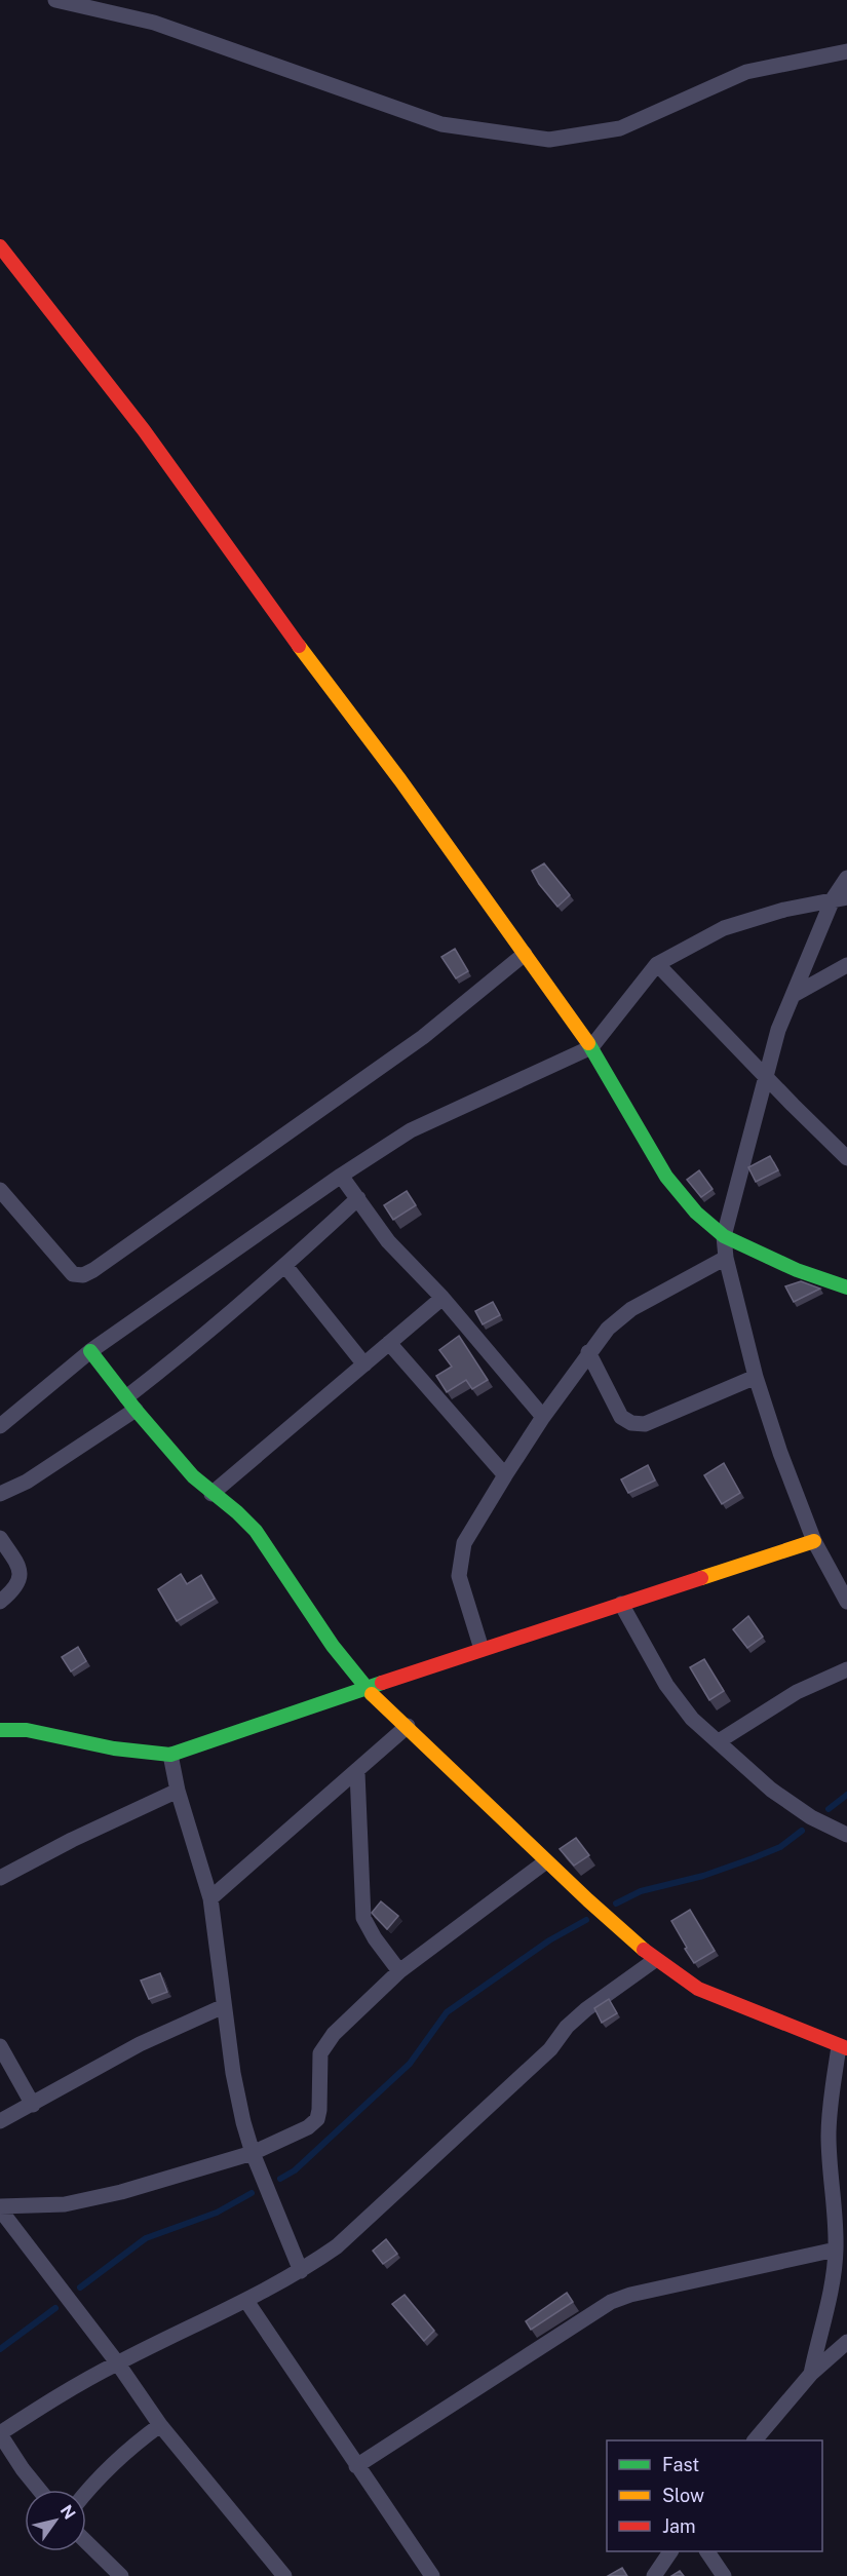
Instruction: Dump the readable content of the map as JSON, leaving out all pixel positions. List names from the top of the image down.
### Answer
{
  "legend": ["Fast", "Slow", "Jam"],
  "north": "top right"
}
